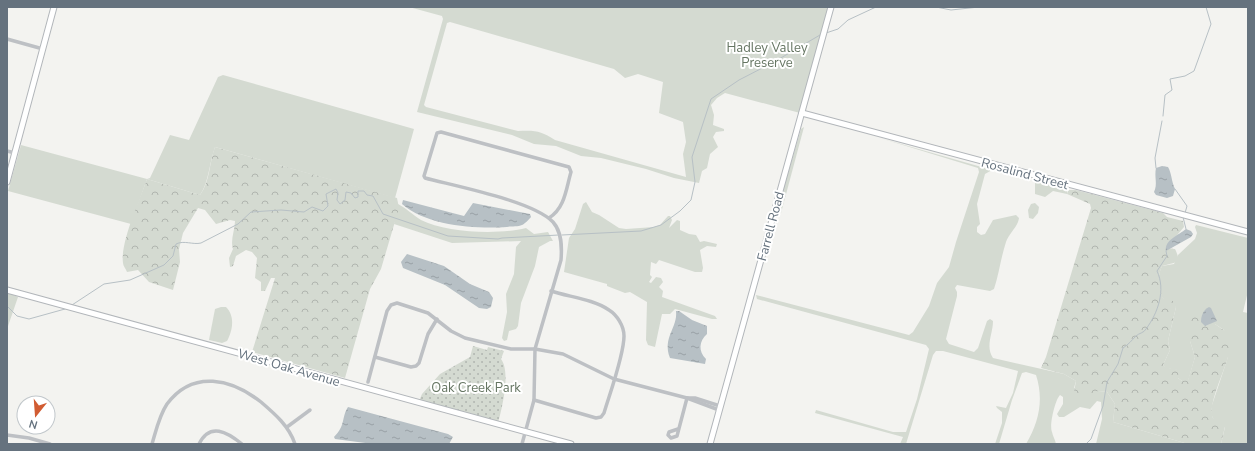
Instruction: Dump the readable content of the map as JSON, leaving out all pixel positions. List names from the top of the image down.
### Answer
{
  "streets": {
    "street": ["Rosalind Street", "Farrell Road", "West Oak Avenue"]
  },
  "crossings": [
    ["Rosalind Street", "Farrell Road"]
  ],
  "parks": ["Hadley Valley Preserve", "Oak Creek Park"],
  "north": "bottom"
}
